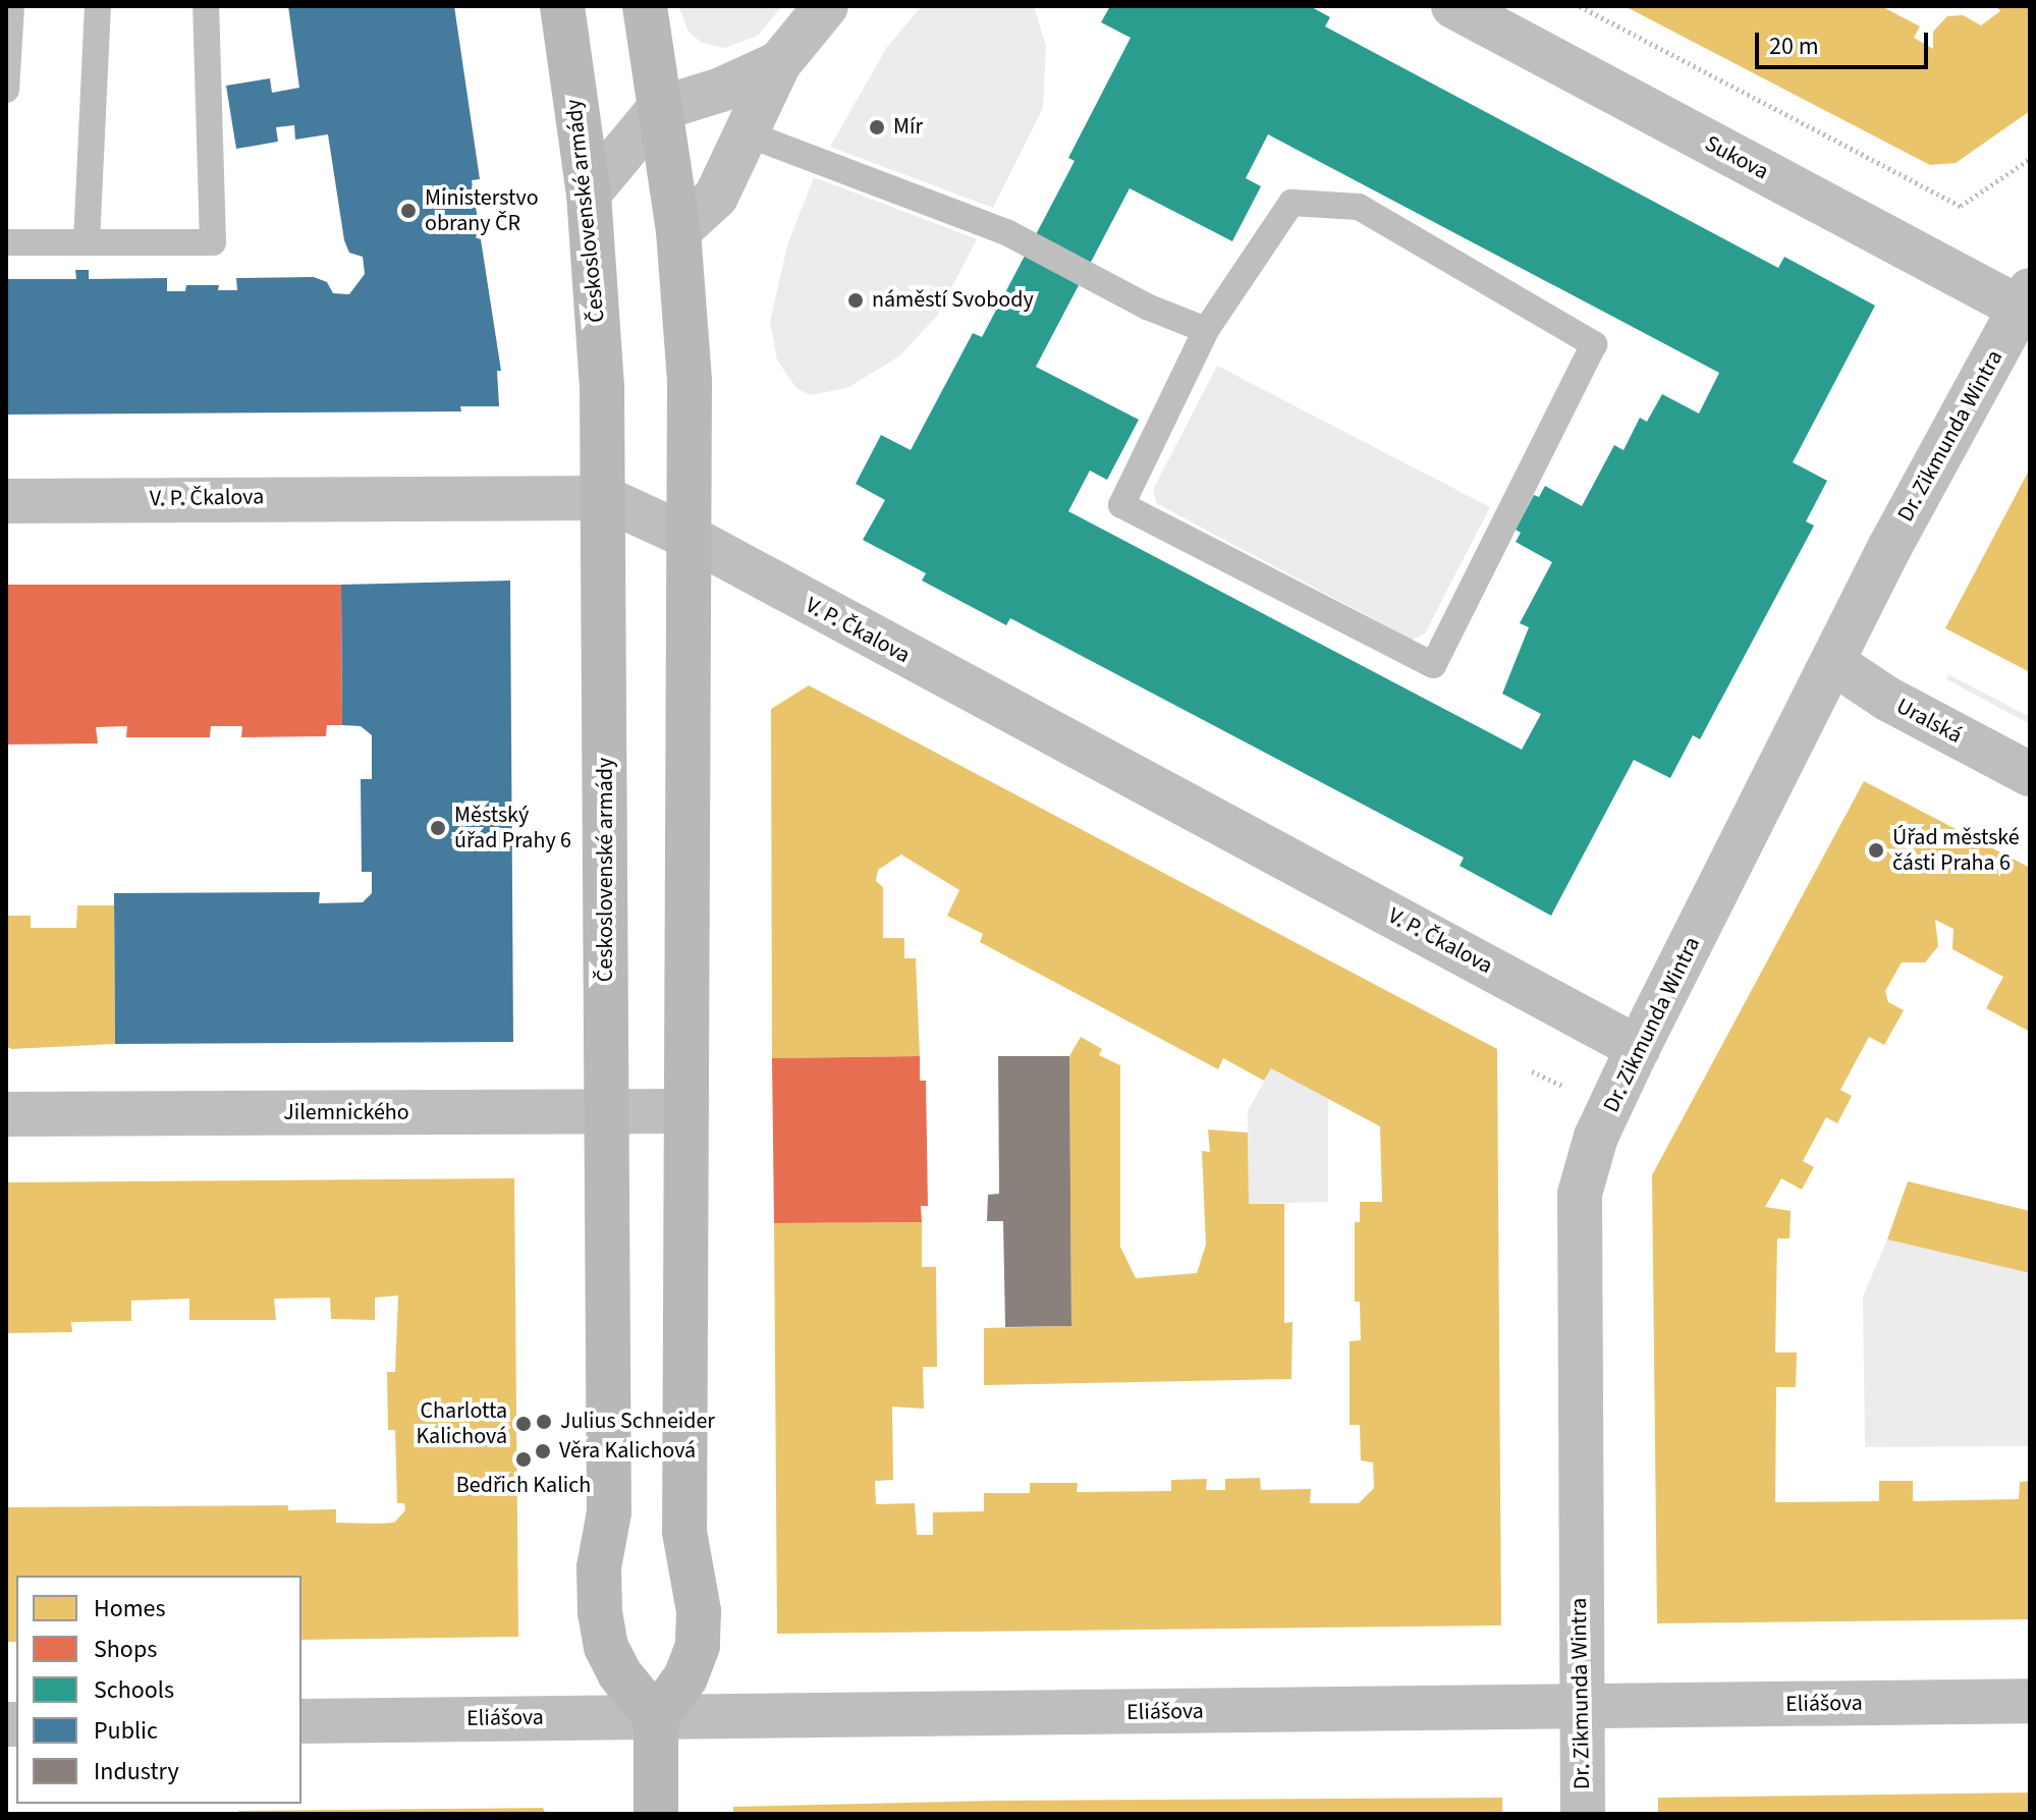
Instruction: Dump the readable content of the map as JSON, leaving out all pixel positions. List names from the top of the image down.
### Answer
{
  "streets": {
    "main road": ["Československé armády"],
    "street": [
      "Sukova",
      "Dr. Zikmunda Wintra",
      "V. P. Čkalova",
      "Uralská",
      "Jilemnického",
      "Eliášova"
    ]
  },
  "crossings": [
    ["Sukova", "Dr. Zikmunda Wintra"],
    ["Československé armády", "V. P. Čkalova"],
    ["Československé armády", "Jilemnického"],
    ["Československé armády", "Eliášova"],
    ["Dr. Zikmunda Wintra", "V. P. Čkalova"],
    ["Dr. Zikmunda Wintra", "Uralská"],
    ["Dr. Zikmunda Wintra", "Eliášova"]
  ],
  "places": [
    "Mír",
    "Ministerstvo obrany ČR",
    "náměstí Svobody",
    "Městský úřad Prahy 6",
    "Úřad městské části Praha 6",
    "Julius Schneider",
    "Charlotta Kalichová",
    "Věra Kalichová",
    "Bedřich Kalich"
  ],
  "legend": [
    "Homes",
    "Shops",
    "Schools",
    "Public",
    "Industry"
  ],
  "scale_bar": "20 m"
}
